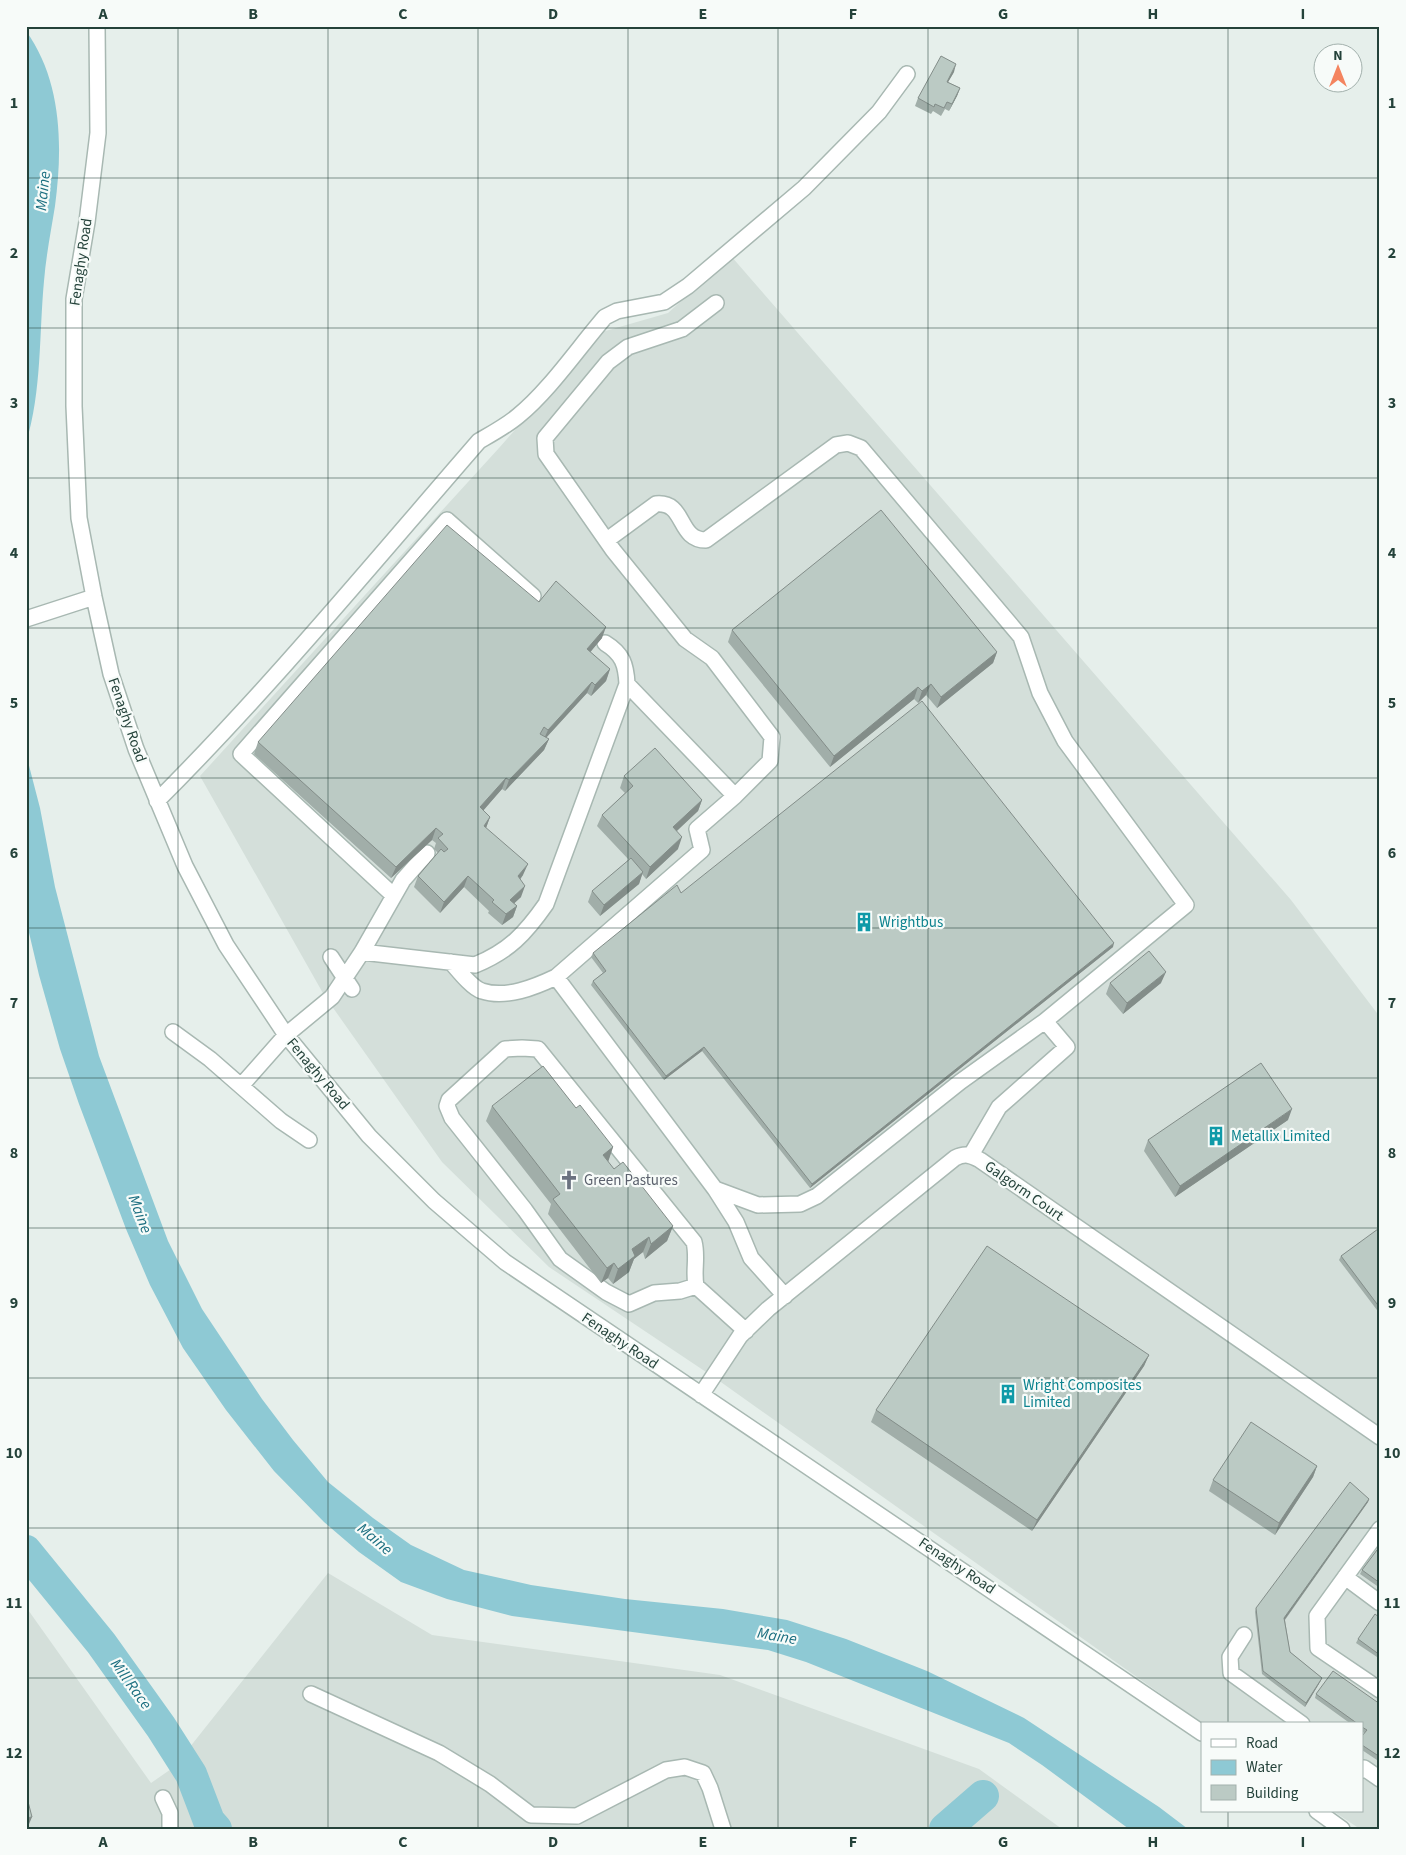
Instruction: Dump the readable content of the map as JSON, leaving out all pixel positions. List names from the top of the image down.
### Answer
{
  "streets": {
    "street": ["Fenaghy Road", "Galgorm Court"]
  },
  "crossings": [
    ["Fenaghy Road", "Galgorm Court"]
  ],
  "water": ["Maine", "Mill Race"],
  "places": {
    "building": ["Wrightbus", "Metallix Limited", "Wright Composites Limited"],
    "church": ["Green Pastures"]
  },
  "legend": ["Road", "Water", "Building"],
  "north": "top",
  "grid": {
    "columns": [
      "A",
      "B",
      "C",
      "D",
      "E",
      "F",
      "G",
      "H",
      "I"
    ],
    "rows": [
      "1",
      "2",
      "3",
      "4",
      "5",
      "6",
      "7",
      "8",
      "9",
      "10",
      "11",
      "12"
    ]
  }
}
